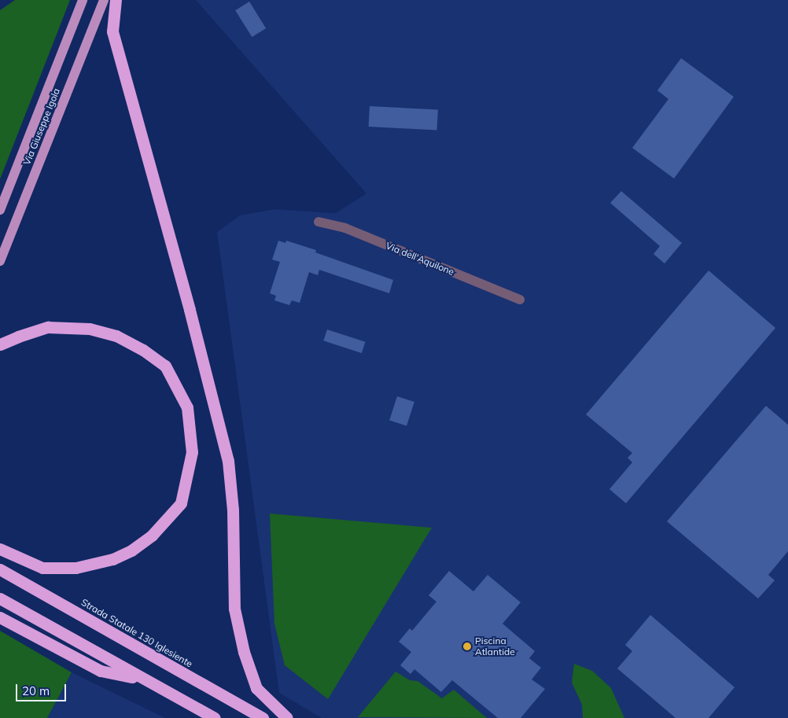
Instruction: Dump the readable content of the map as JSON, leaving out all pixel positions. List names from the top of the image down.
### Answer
{
  "streets": {
    "highway": ["Strada Statale 130 Iglesiente"],
    "main road": ["Via Giuseppe Igola"],
    "street": ["Via dell'Aquilone"]
  },
  "places": ["Piscina Atlantide"],
  "scale_bar": "20 m"
}
